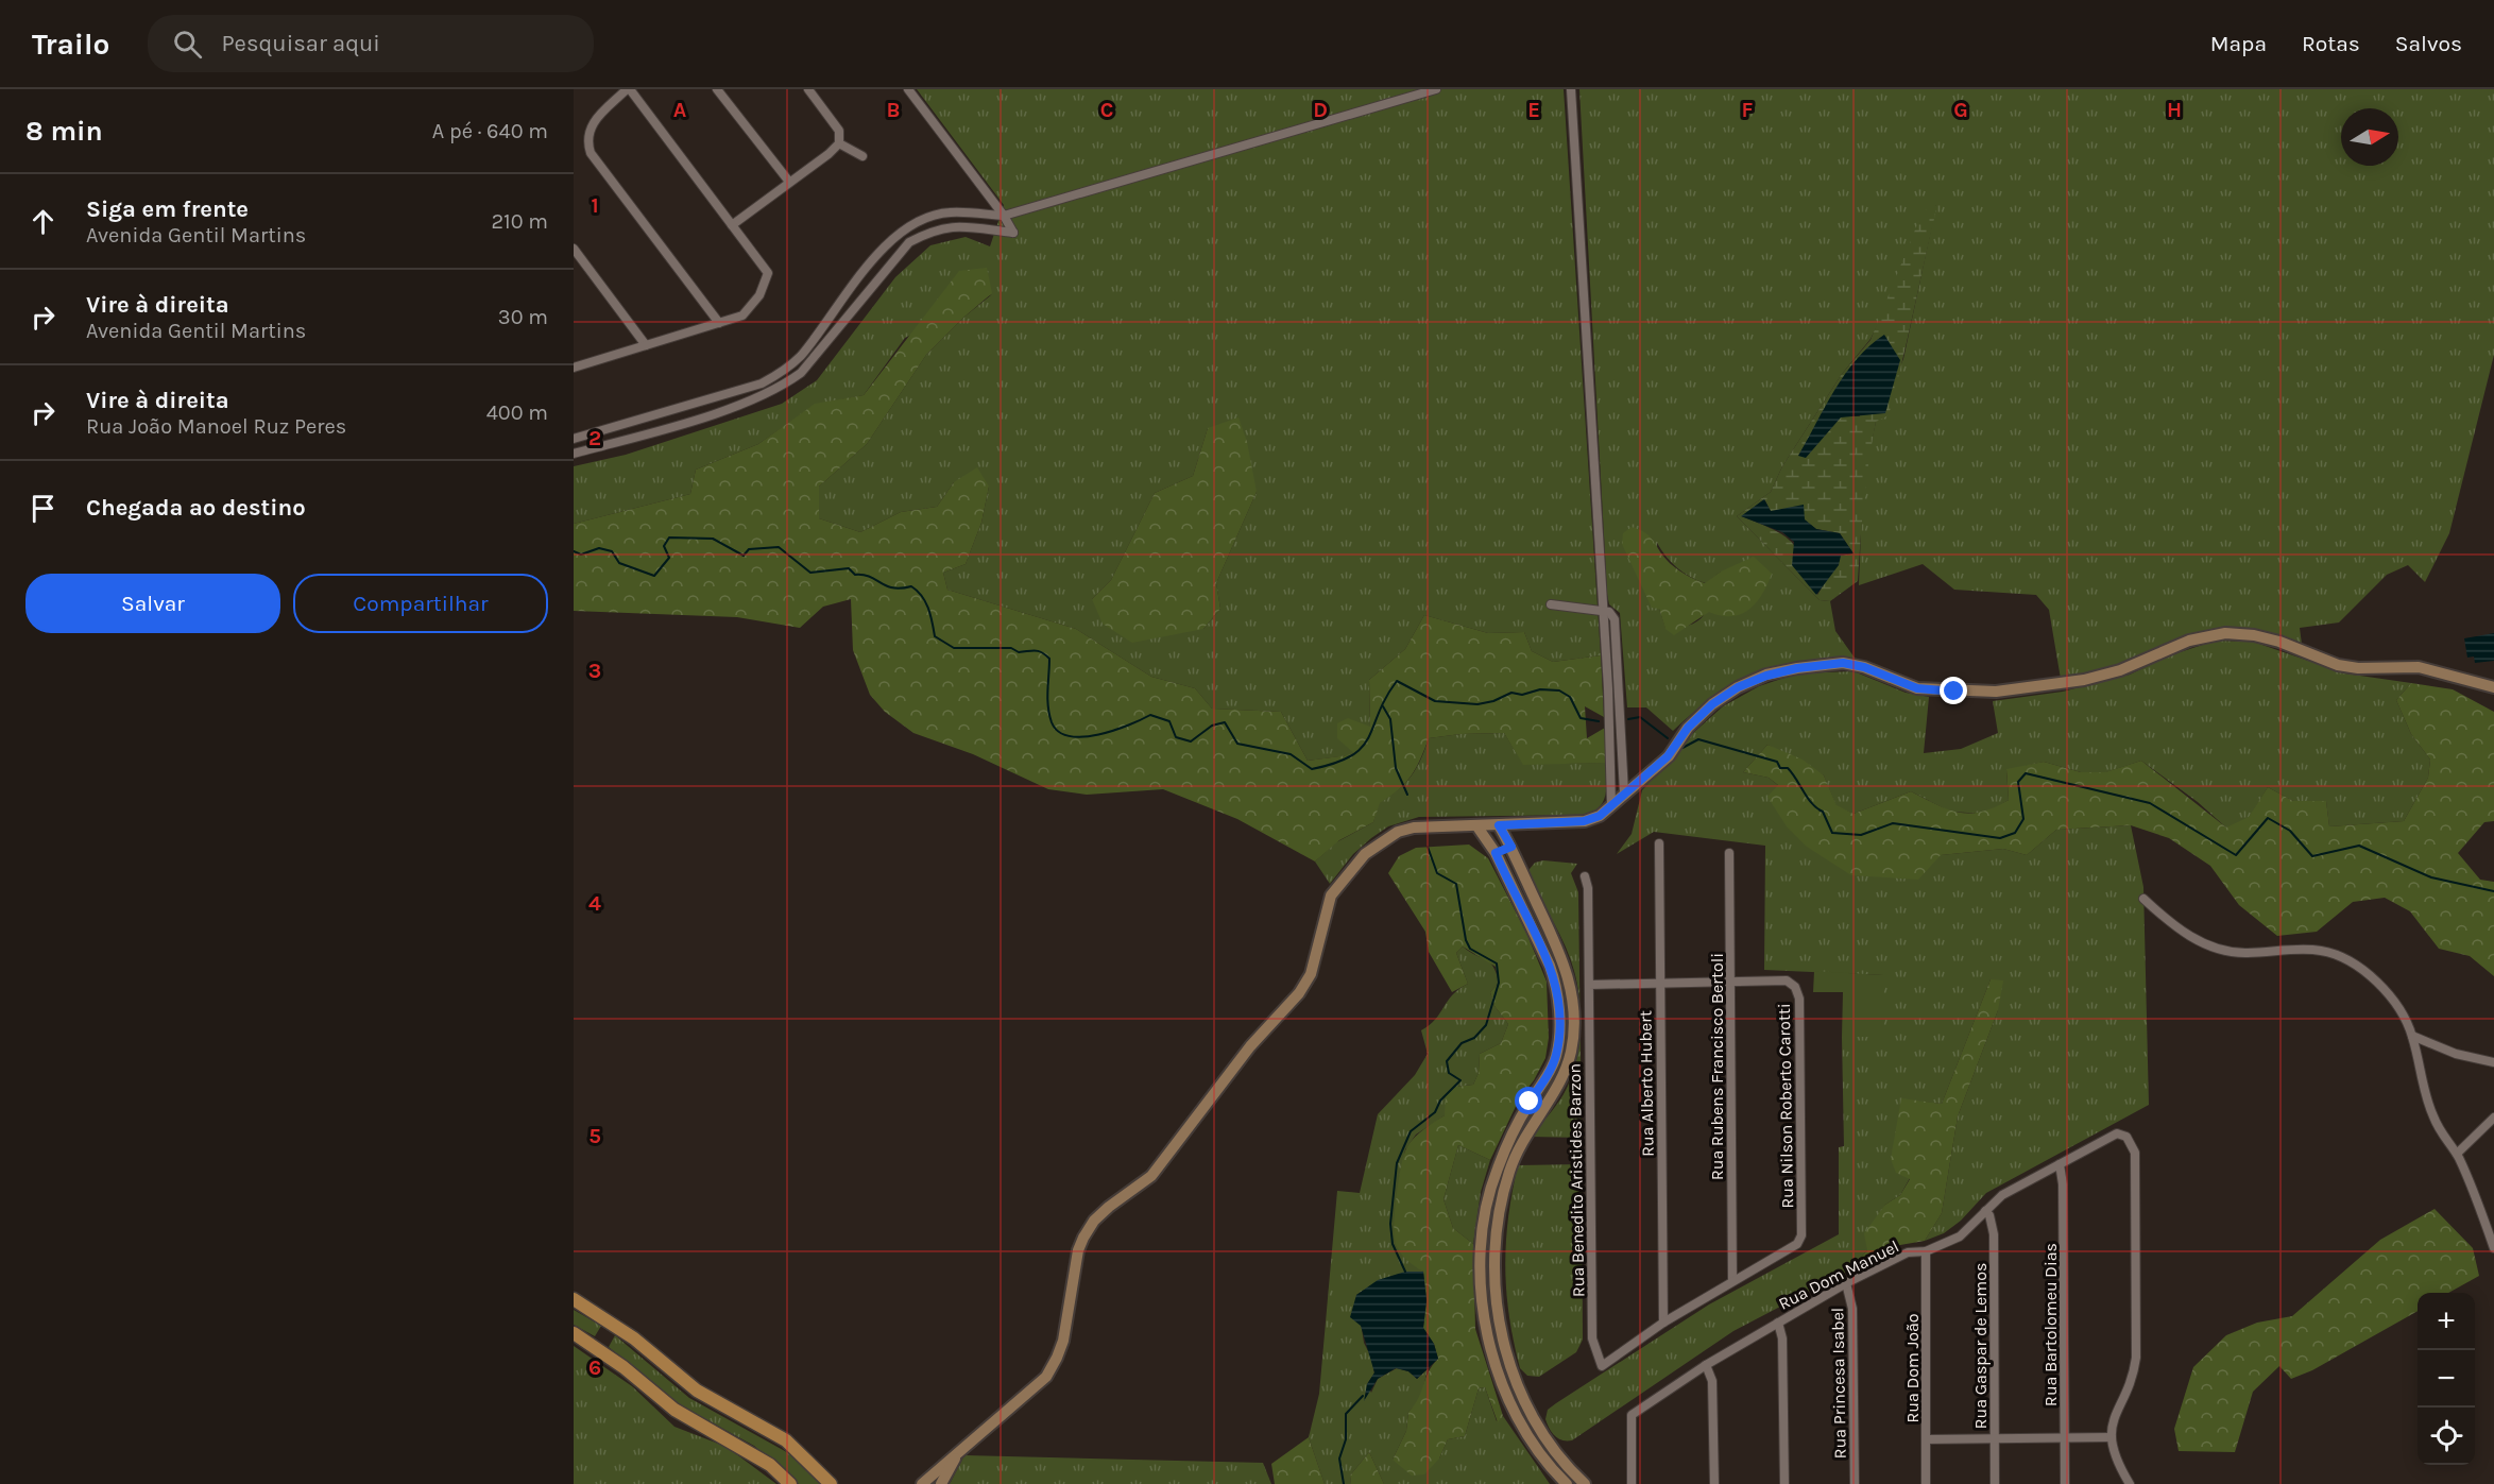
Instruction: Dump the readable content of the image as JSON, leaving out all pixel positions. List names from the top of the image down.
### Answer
{
  "streets": {
    "street": [
      "Rua Rubens Francisco Bertoli",
      "Rua Alberto Hubert",
      "Rua Nilson Roberto Carotti",
      "Rua Benedito Aristides Barzon",
      "Rua Dom Manuel",
      "Rua Bartolomeu Dias",
      "Rua Gaspar de Lemos",
      "Rua Dom João",
      "Rua Princesa Isabel"
    ]
  },
  "crossings": [
    ["Rua Rubens Francisco Bertoli", "Rua Nilson Roberto Carotti"],
    ["Rua Alberto Hubert", "Rua Benedito Aristides Barzon"],
    ["Rua Dom Manuel", "Rua Bartolomeu Dias"],
    ["Rua Dom Manuel", "Rua Gaspar de Lemos"],
    ["Rua Dom Manuel", "Rua Dom João"],
    ["Rua Dom Manuel", "Rua Princesa Isabel"]
  ],
  "north": "right",
  "page": {
    "header": "Trailo",
    "search": "Pesquisar aqui",
    "nav": ["Mapa", "Rotas", "Salvos"],
    "heading": ["8 min", "A pé · 640 m"],
    "list": [
      ["Siga em frente", "Avenida Gentil Martins", "210 m"],
      ["Vire à direita", "Avenida Gentil Martins", "30 m"],
      ["Vire à direita", "Rua João Manoel Ruz Peres", "400 m"],
      "Chegada ao destino"
    ],
    "buttons": ["Salvar", "Compartilhar"],
    "map_buttons": ["+", "−"]
  },
  "grid": {
    "columns": [
      "A",
      "B",
      "C",
      "D",
      "E",
      "F",
      "G",
      "H"
    ],
    "rows": [
      "1",
      "2",
      "3",
      "4",
      "5",
      "6"
    ]
  }
}
